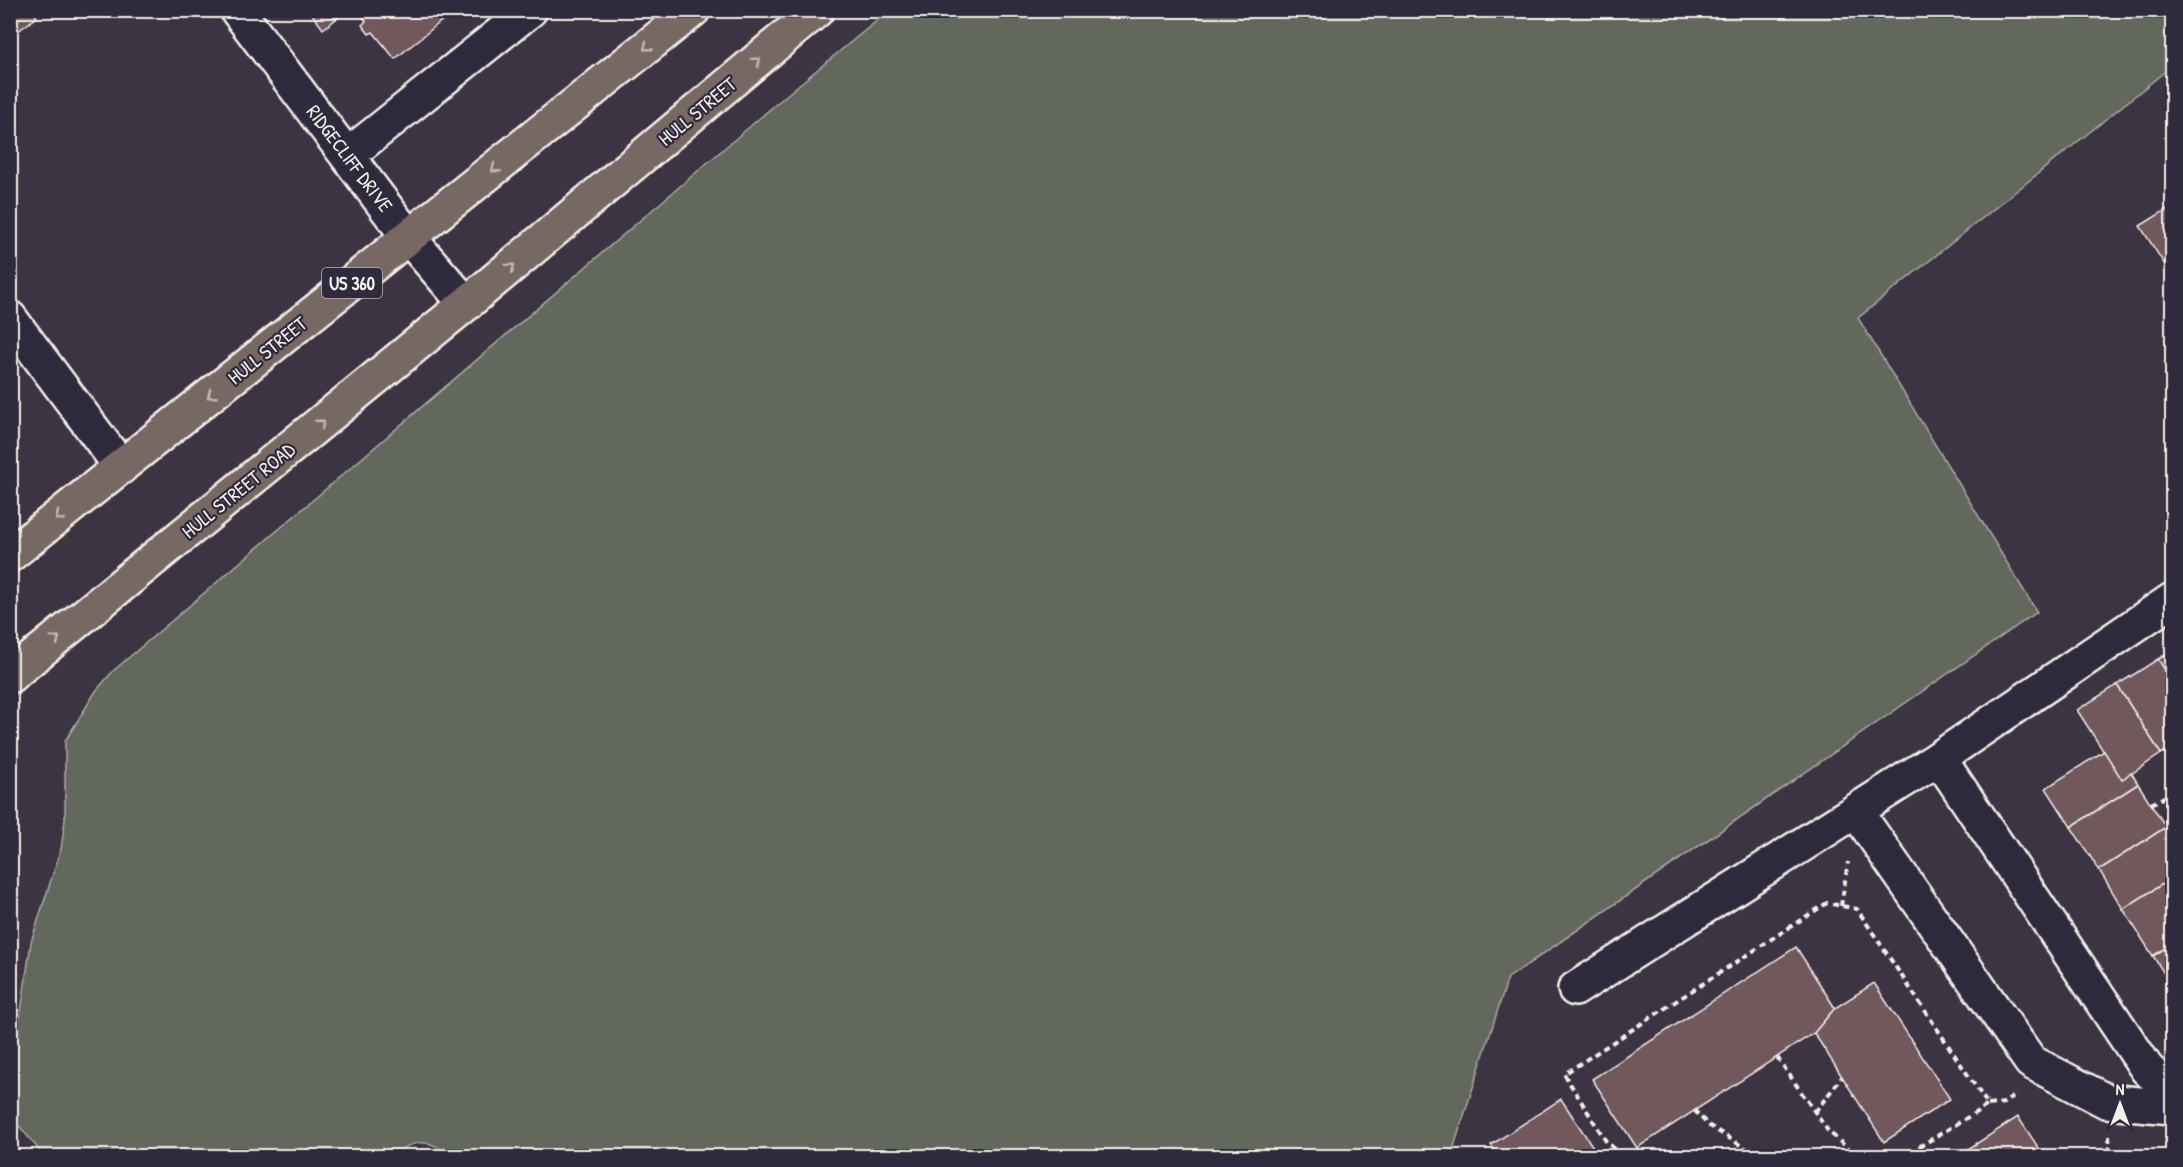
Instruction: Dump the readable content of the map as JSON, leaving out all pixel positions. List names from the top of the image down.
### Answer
{
  "streets": {
    "main road": ["HULL STREET", "US 360", "HULL STREET ROAD"],
    "street": ["RIDGECLIFF DRIVE"]
  },
  "crossings": [
    ["HULL STREET", "RIDGECLIFF DRIVE"],
    ["HULL STREET", "HULL STREET ROAD"],
    ["RIDGECLIFF DRIVE", "HULL STREET ROAD"]
  ],
  "one_way": ["HULL STREET ROAD"],
  "north": "top"
}
